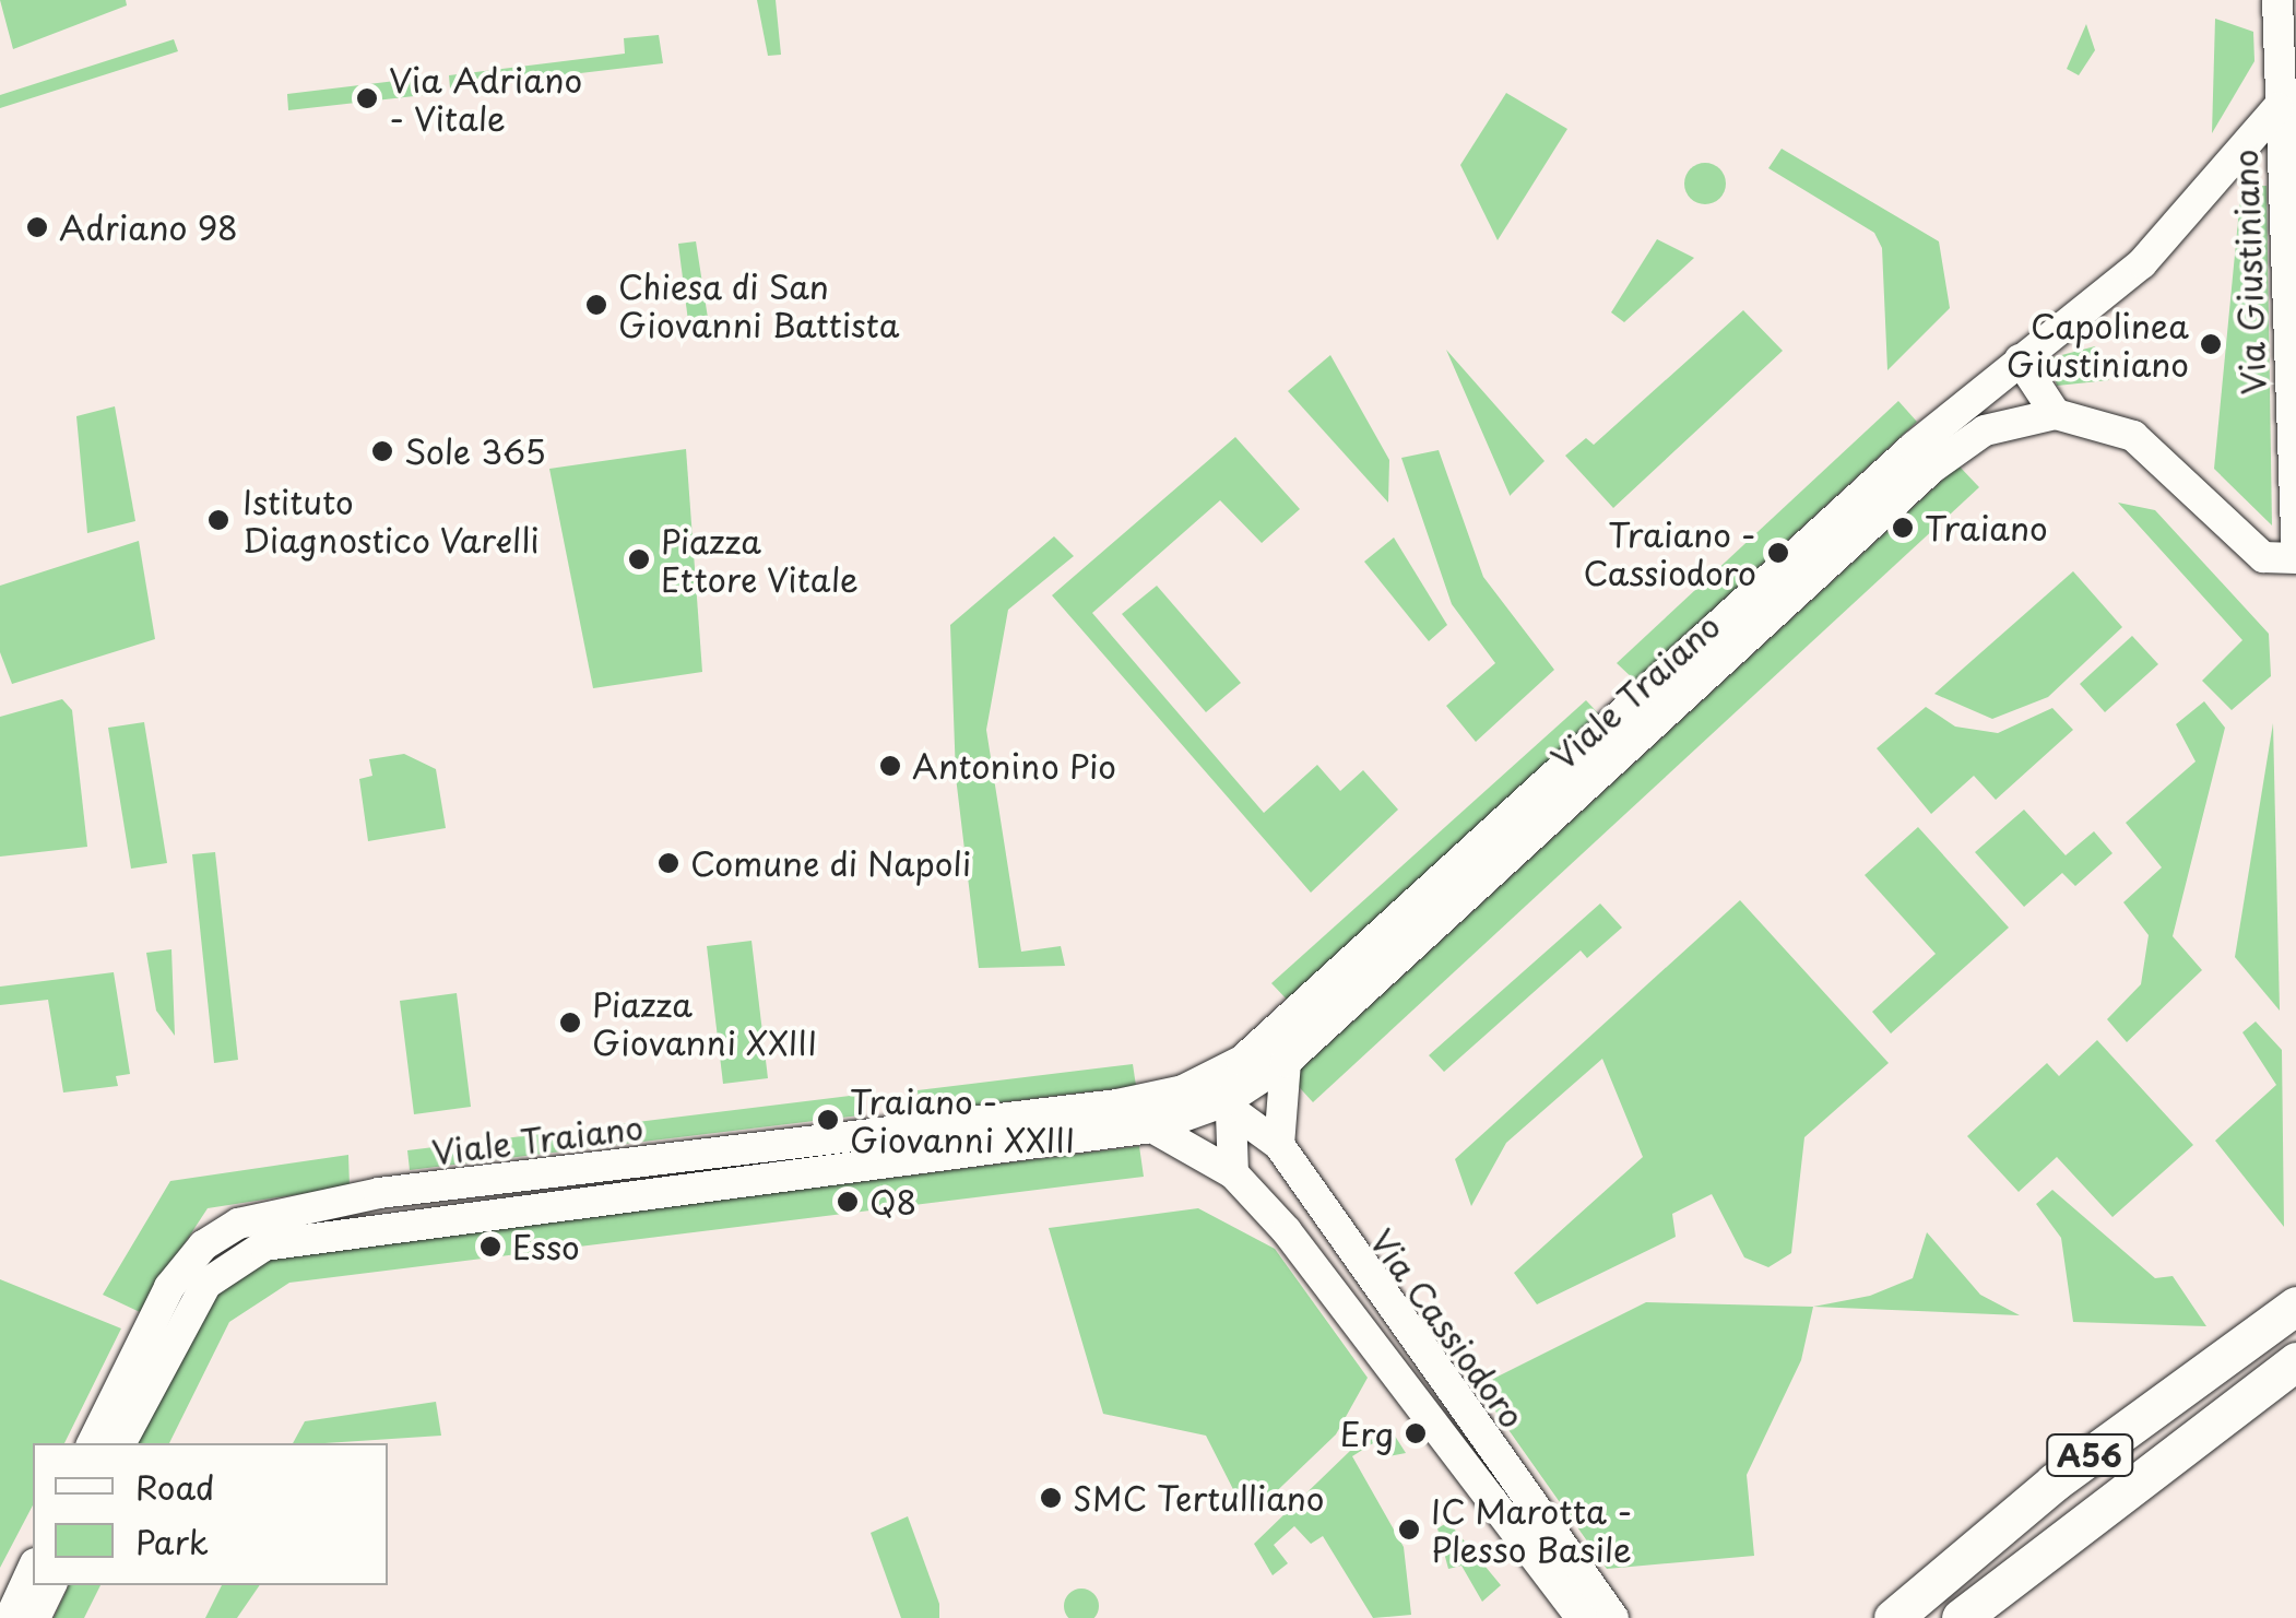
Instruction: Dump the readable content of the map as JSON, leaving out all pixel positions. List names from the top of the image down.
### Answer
{
  "streets": {
    "highway": ["A56"],
    "main road": ["Via Giustiniano", "Viale Traiano", "Via Cassiodoro"]
  },
  "crossings": [
    ["Via Giustiniano", "Viale Traiano"],
    ["Viale Traiano", "Via Cassiodoro"]
  ],
  "places": [
    "Via Adriano - Vitale",
    "Adriano 98",
    "Chiesa di San Giovanni Battista",
    "Capolinea Giustiniano",
    "Sole 365",
    "Istituto Diagnostico Varelli",
    "Traiano",
    "Traiano - Cassiodoro",
    "Piazza Ettore Vitale",
    "Antonino Pio",
    "Comune di Napoli",
    "Piazza Giovanni XXIII",
    "Traiano - Giovanni XXIII",
    "Q8",
    "Esso",
    "Erg",
    "SMC Tertulliano",
    "IC Marotta - Plesso Basile"
  ],
  "legend": ["Road", "Park"]
}
